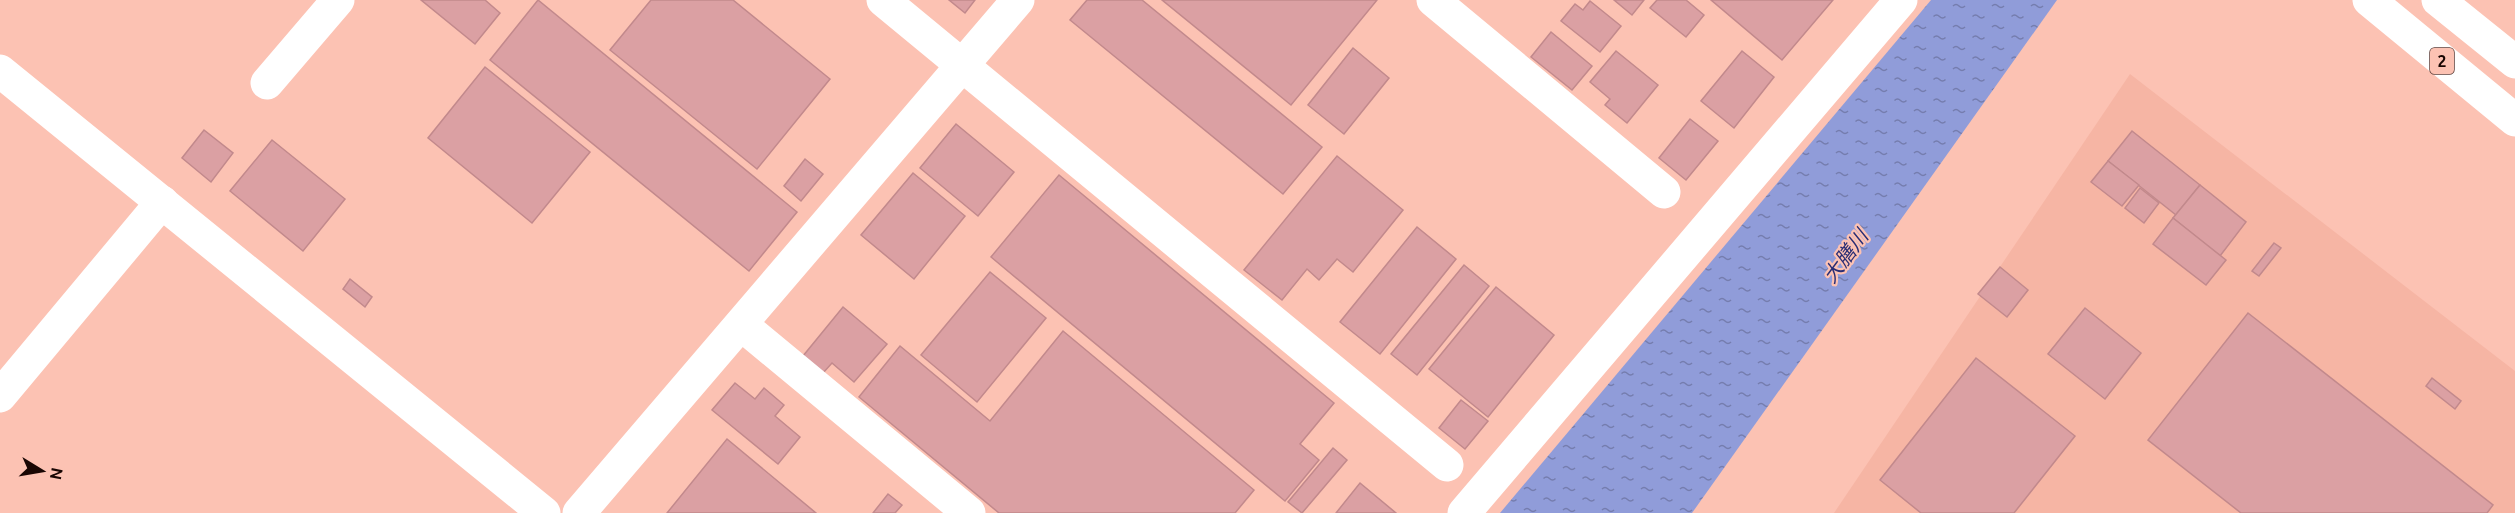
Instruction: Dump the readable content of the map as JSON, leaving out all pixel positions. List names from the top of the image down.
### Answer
{
  "streets": {
    "main road": ["2"]
  },
  "water": ["大膳川"],
  "north": "right"
}
